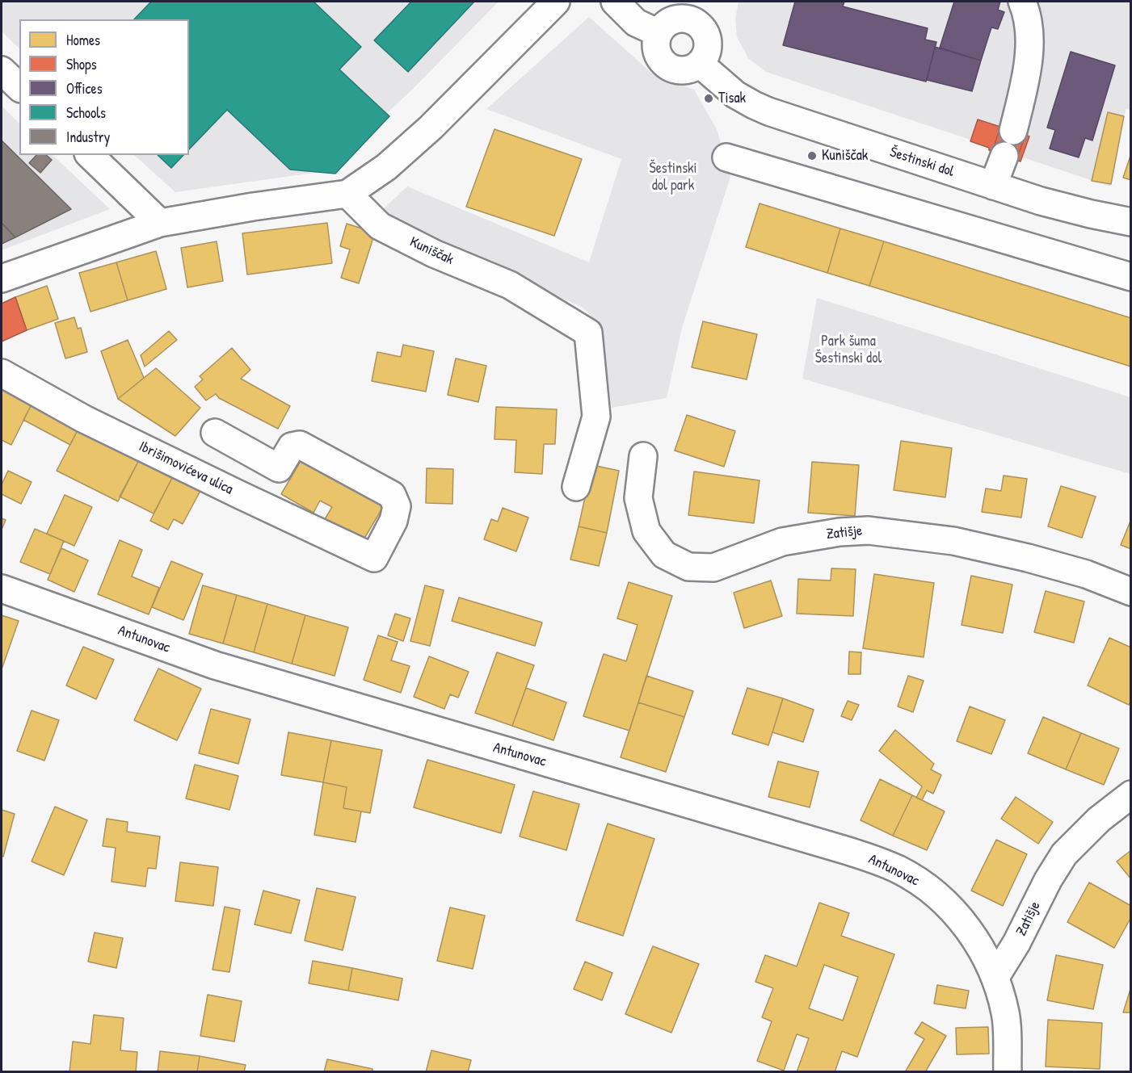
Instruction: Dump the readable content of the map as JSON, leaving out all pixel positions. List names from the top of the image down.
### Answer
{
  "streets": {
    "street": [
      "Šestinski dol",
      "Kuniščak",
      "Ibrišimovićeva ulica",
      "Zatišje",
      "Antunovac"
    ]
  },
  "crossings": [
    ["Zatišje", "Antunovac"]
  ],
  "parks": ["Šestinski dol park", "Park šuma Šestinski dol"],
  "places": ["Tisak", "Kuniščak"],
  "legend": [
    "Homes",
    "Shops",
    "Offices",
    "Schools",
    "Industry"
  ]
}
